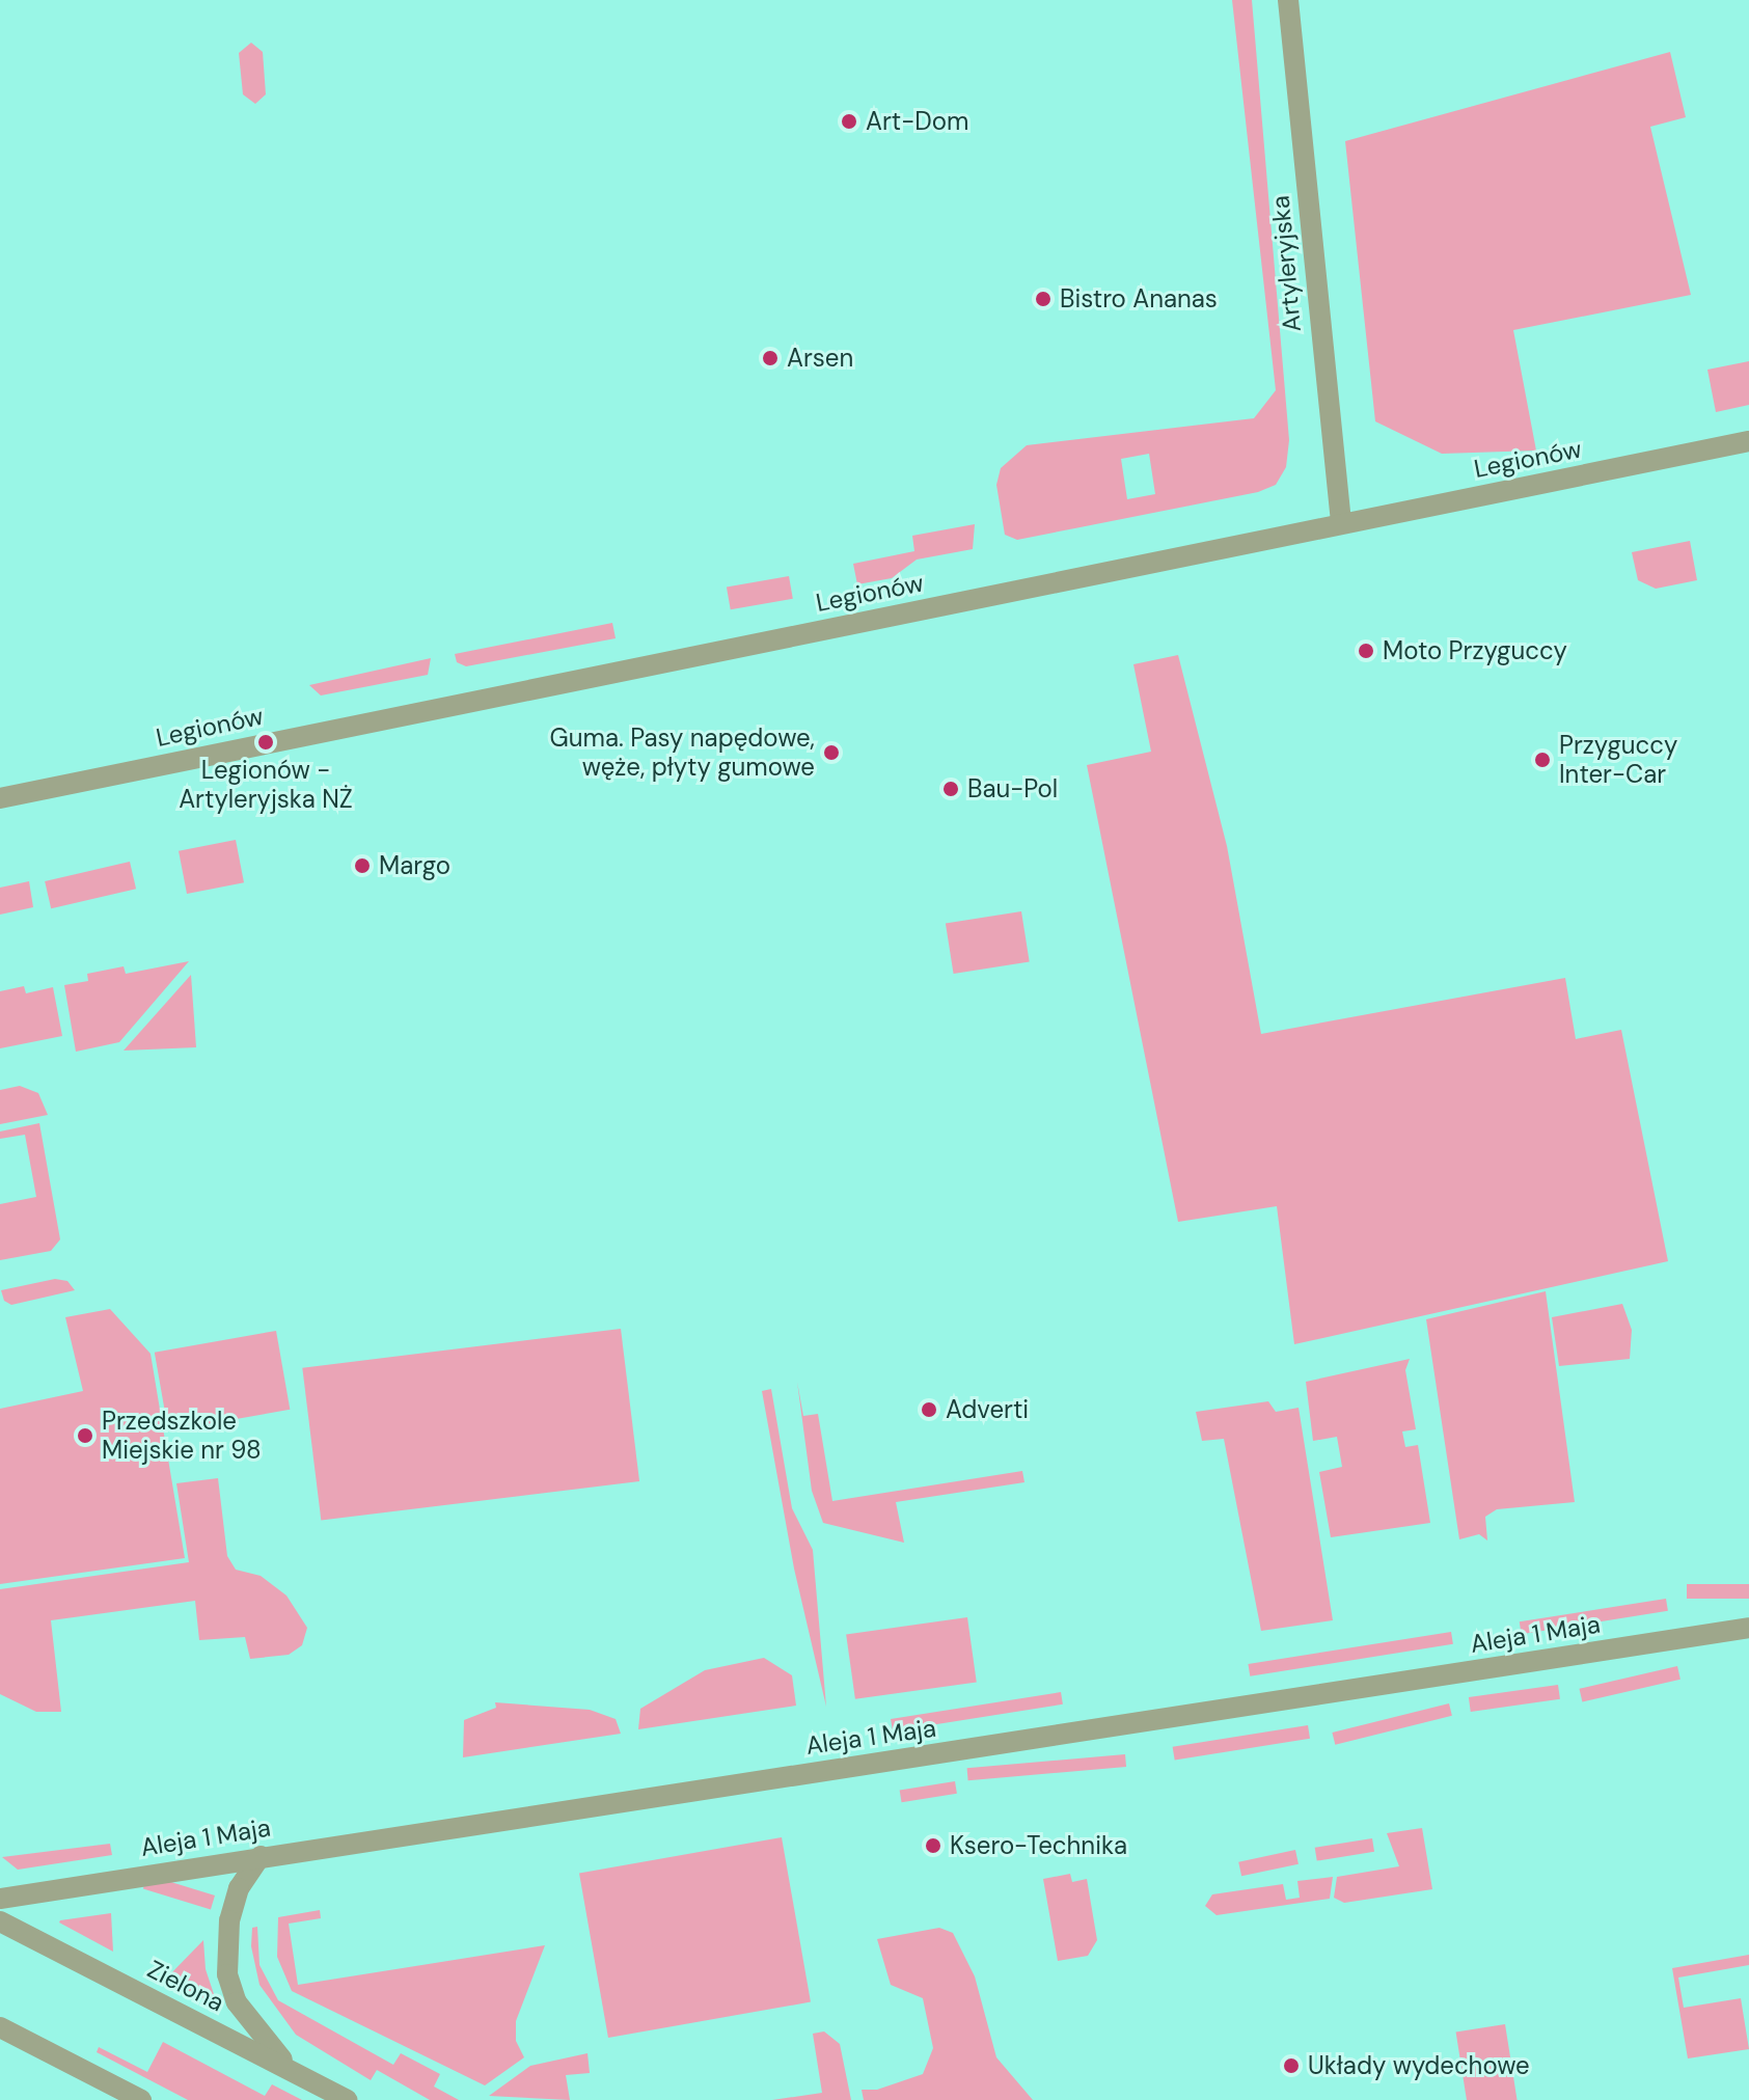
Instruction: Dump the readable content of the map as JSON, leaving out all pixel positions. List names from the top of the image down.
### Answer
{
  "streets": {
    "street": [
      "Artyleryjska",
      "Legionów",
      "Aleja 1 Maja",
      "Zielona"
    ]
  },
  "crossings": [
    ["Artyleryjska", "Legionów"]
  ],
  "places": [
    "Art-Dom",
    "Bistro Ananas",
    "Arsen",
    "Moto Przyguccy",
    "Legionów - Artyleryjska NŻ",
    "Guma. Pasy napędowe, węże, płyty gumowe",
    "Przyguccy Inter-Car",
    "Bau-Pol",
    "Margo",
    "Adverti",
    "Przedszkole Miejskie nr 98",
    "Ksero-Technika",
    "Układy wydechowe"
  ]
}
